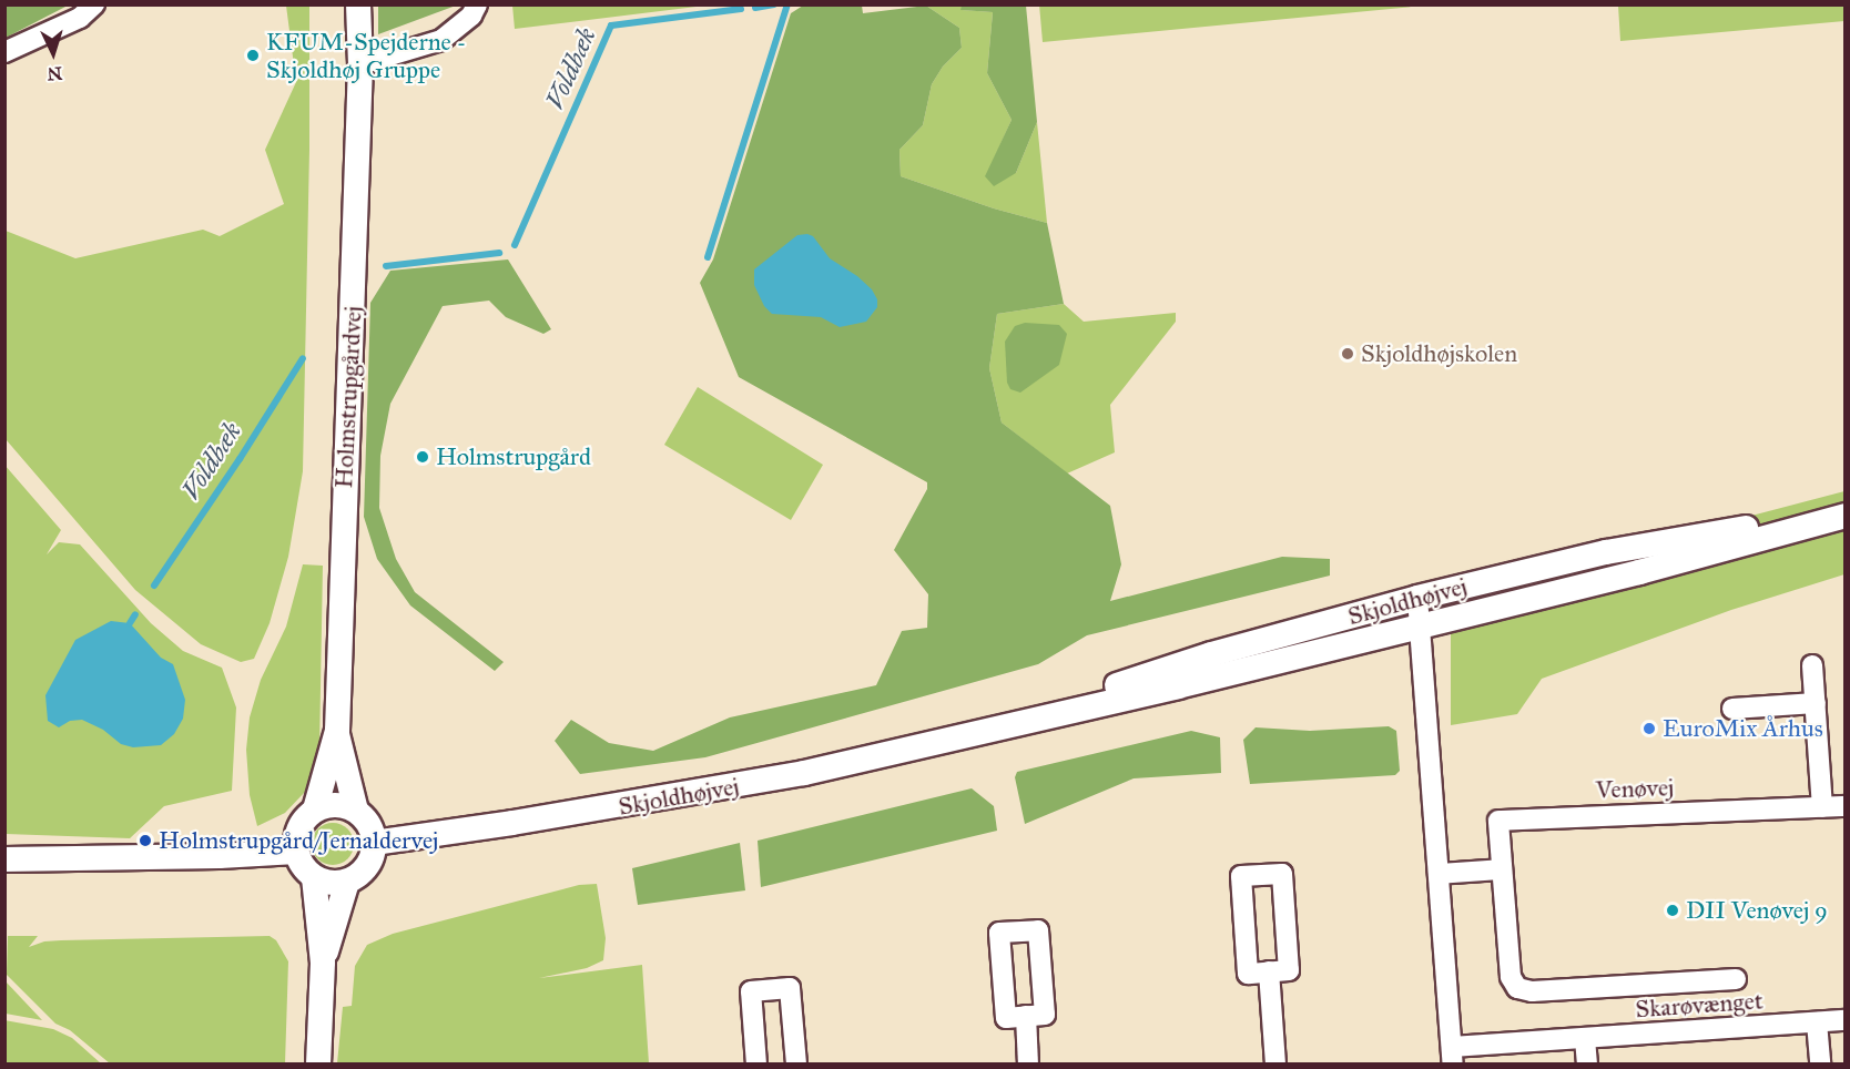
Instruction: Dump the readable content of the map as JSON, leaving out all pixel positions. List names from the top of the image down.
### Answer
{
  "streets": {
    "street": [
      "Holmstrupgårdvej",
      "Skjoldhøjvej",
      "Venøvej",
      "Skarøvænget"
    ]
  },
  "crossings": [
    ["Holmstrupgårdvej", "Skjoldhøjvej"]
  ],
  "water": ["Voldbæk"],
  "places": [
    "KFUM-Spejderne - Skjoldhøj Gruppe",
    "Skjoldhøjskolen",
    "Holmstrupgård",
    "EuroMix Århus",
    "Holmstrupgård/Jernaldervej",
    "DII Venøvej 9"
  ],
  "north": "bottom"
}
